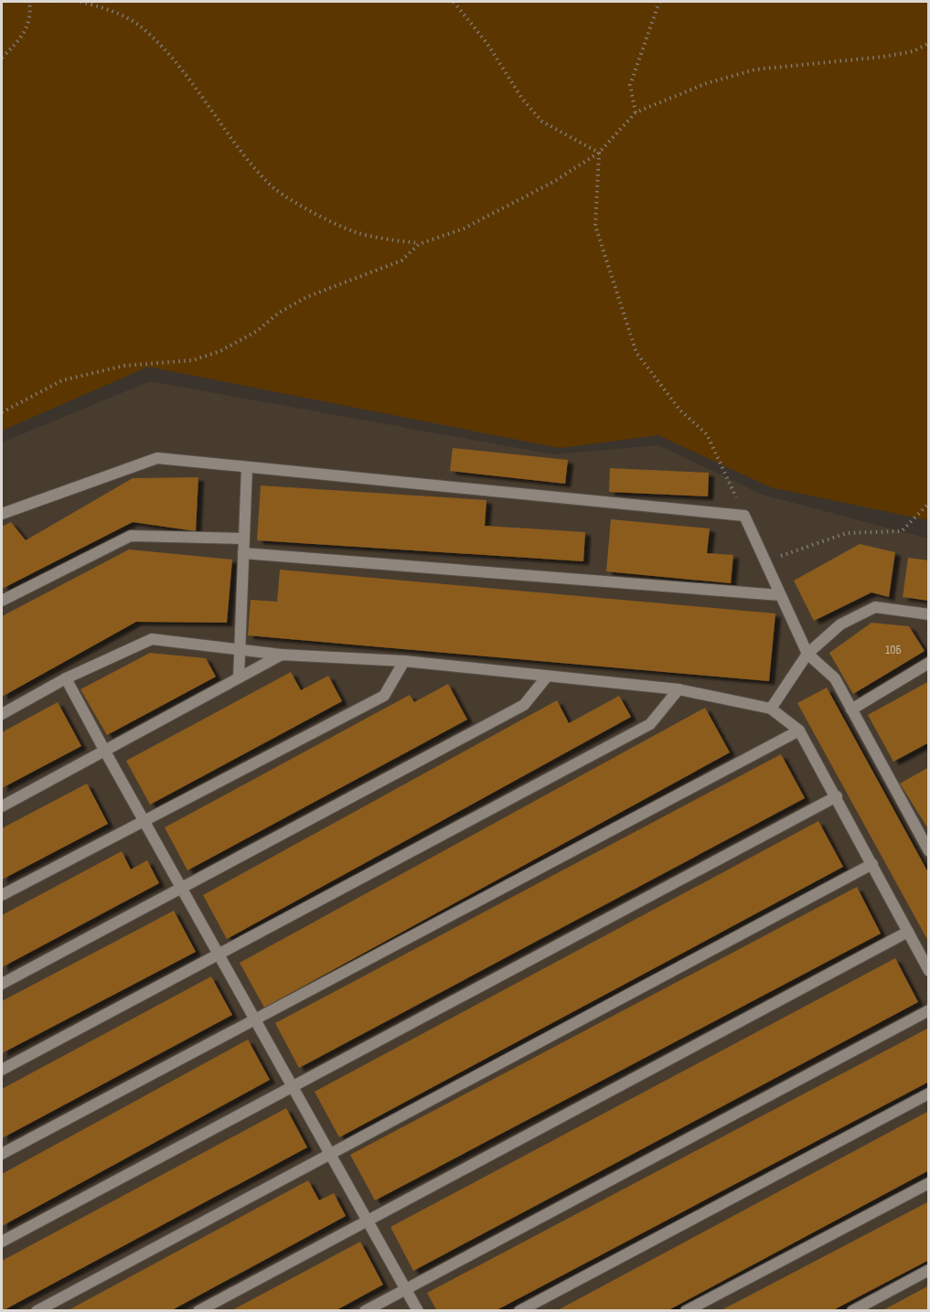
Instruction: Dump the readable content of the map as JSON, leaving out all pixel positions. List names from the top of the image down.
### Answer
{
  "house_numbers": ["10Б"]
}
